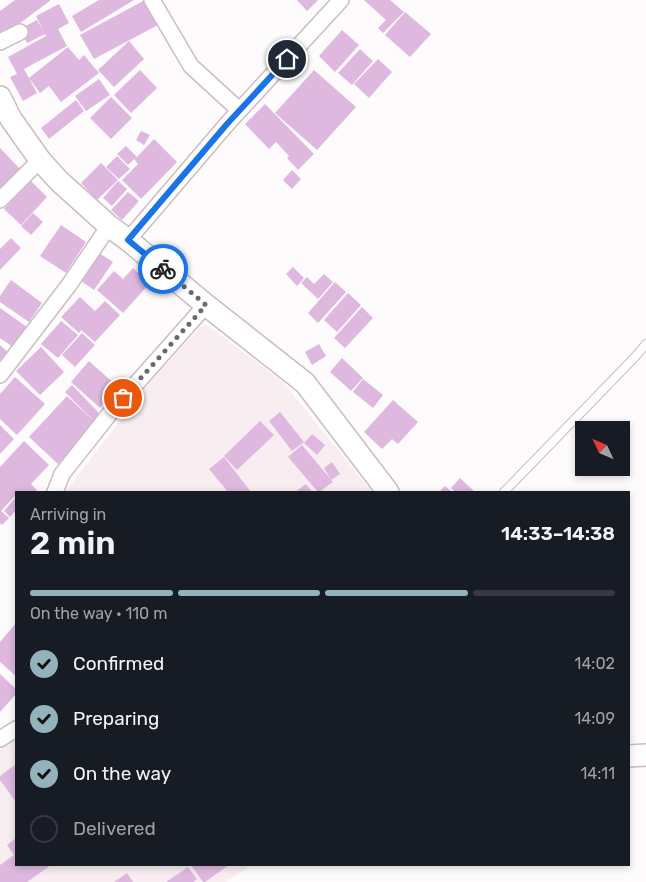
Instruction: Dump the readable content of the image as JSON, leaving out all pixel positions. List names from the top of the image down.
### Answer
{
  "north": "top left",
  "page": {
    "heading": ["2 min", "Arriving in", "14:33–14:38"],
    "bar": "On the way · 110 m",
    "list": [
      ["Confirmed", "14:02"],
      ["Preparing", "14:09"],
      ["On the way", "14:11"],
      "Delivered"
    ]
  }
}
